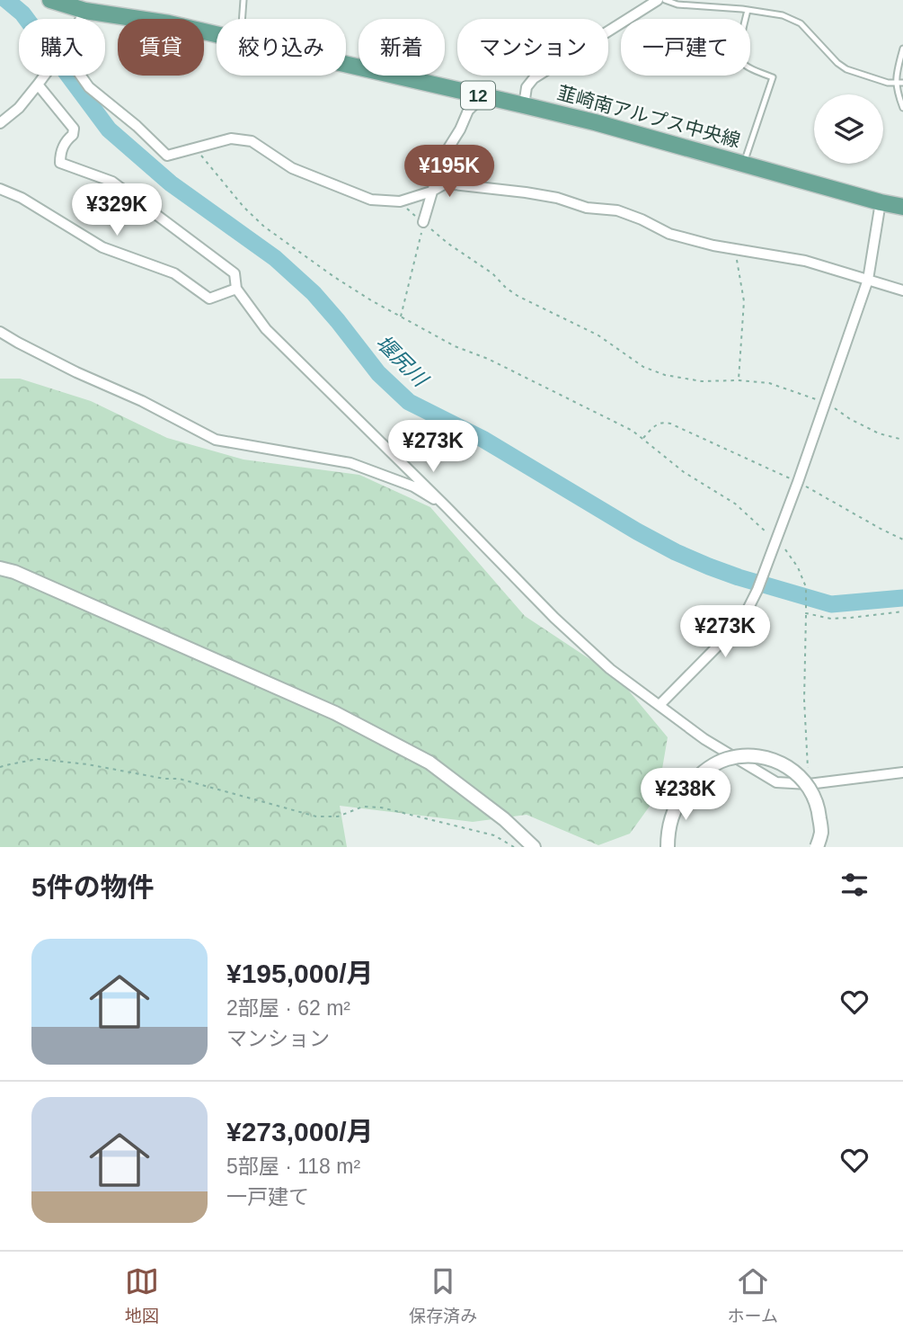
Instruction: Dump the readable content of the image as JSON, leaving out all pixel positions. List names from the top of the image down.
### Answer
{
  "streets": {
    "main road": ["12", "韮崎南アルプス中央線"]
  },
  "water": ["堰尻川"],
  "page": {
    "chip": [
      "購入",
      "賃貸",
      "絞り込み",
      "新着",
      "マンション",
      "一戸建て"
    ],
    "price": [
      "¥195K",
      "¥329K",
      "¥273K",
      "¥273K",
      "¥238K"
    ],
    "heading": "5件の物件",
    "list": [
      {
        "name": "¥195,000/月",
        "note": "2部屋 · 62 m² · マンション"
      },
      {
        "name": "¥273,000/月",
        "note": "5部屋 · 118 m² · 一戸建て"
      }
    ],
    "tabs": ["地図", "保存済み", "ホーム"]
  }
}
